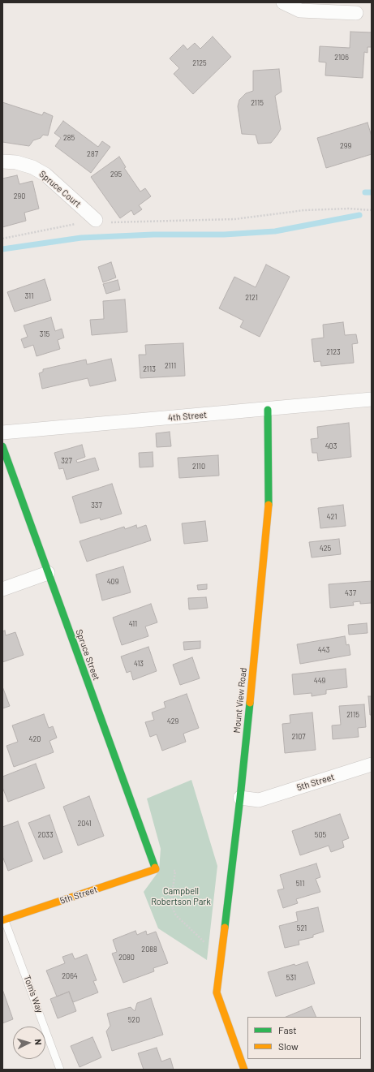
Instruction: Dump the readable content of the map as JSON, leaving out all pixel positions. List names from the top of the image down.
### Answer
{
  "streets": {
    "street": [
      "Spruce Court",
      "4th Street",
      "Spruce Street",
      "Mount View Road",
      "5th Street"
    ],
    "lane": ["Tom's Way"]
  },
  "crossings": [
    ["4th Street", "Mount View Road"],
    ["Spruce Street", "5th Street"],
    ["Mount View Road", "5th Street"],
    ["5th Street", "Tom's Way"]
  ],
  "parks": ["Campbell Robertson Park"],
  "house_numbers": [
    "2106",
    "2125",
    "2115",
    "285",
    "299",
    "287",
    "295",
    "290",
    "311",
    "2121",
    "315",
    "2123",
    "2111",
    "2113",
    "403",
    "327",
    "2110",
    "337",
    "421",
    "425",
    "409",
    "437",
    "411",
    "443",
    "413",
    "449",
    "2115",
    "429",
    "2107",
    "420",
    "2041",
    "2033",
    "505",
    "511",
    "521",
    "2088",
    "2080",
    "2064",
    "531",
    "520"
  ],
  "legend": ["Fast", "Slow"],
  "north": "right"
}
